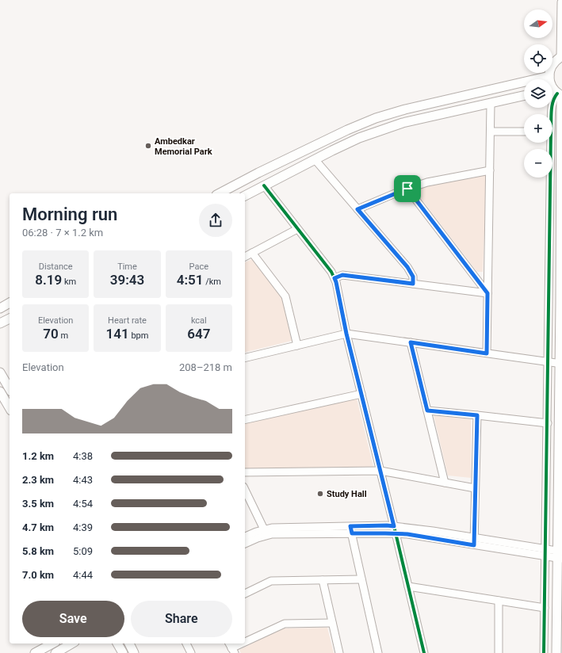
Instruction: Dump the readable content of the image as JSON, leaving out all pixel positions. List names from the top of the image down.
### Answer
{
  "places": ["Ambedkar Memorial Park", "Study Hall"],
  "north": "right",
  "page": {
    "map_buttons": ["+", "−"],
    "heading": ["Morning run", "06:28 · 7 × 1.2 km"],
    "stats": [
      ["Distance", "8.19 km"],
      ["Time", "39:43"],
      ["Pace", "4:51 /km"],
      ["Elevation", "70 m"],
      ["Heart rate", "141 bpm"],
      ["kcal", "647"]
    ],
    "chart": ["Elevation", "208–218 m"],
    "list": [
      {
        "name": "1.2 km",
        "note": "4:38"
      },
      {
        "name": "2.3 km",
        "note": "4:43"
      },
      {
        "name": "3.5 km",
        "note": "4:54"
      },
      {
        "name": "4.7 km",
        "note": "4:39"
      },
      {
        "name": "5.8 km",
        "note": "5:09"
      },
      {
        "name": "7.0 km",
        "note": "4:44"
      }
    ],
    "buttons": ["Save", "Share"]
  }
}
